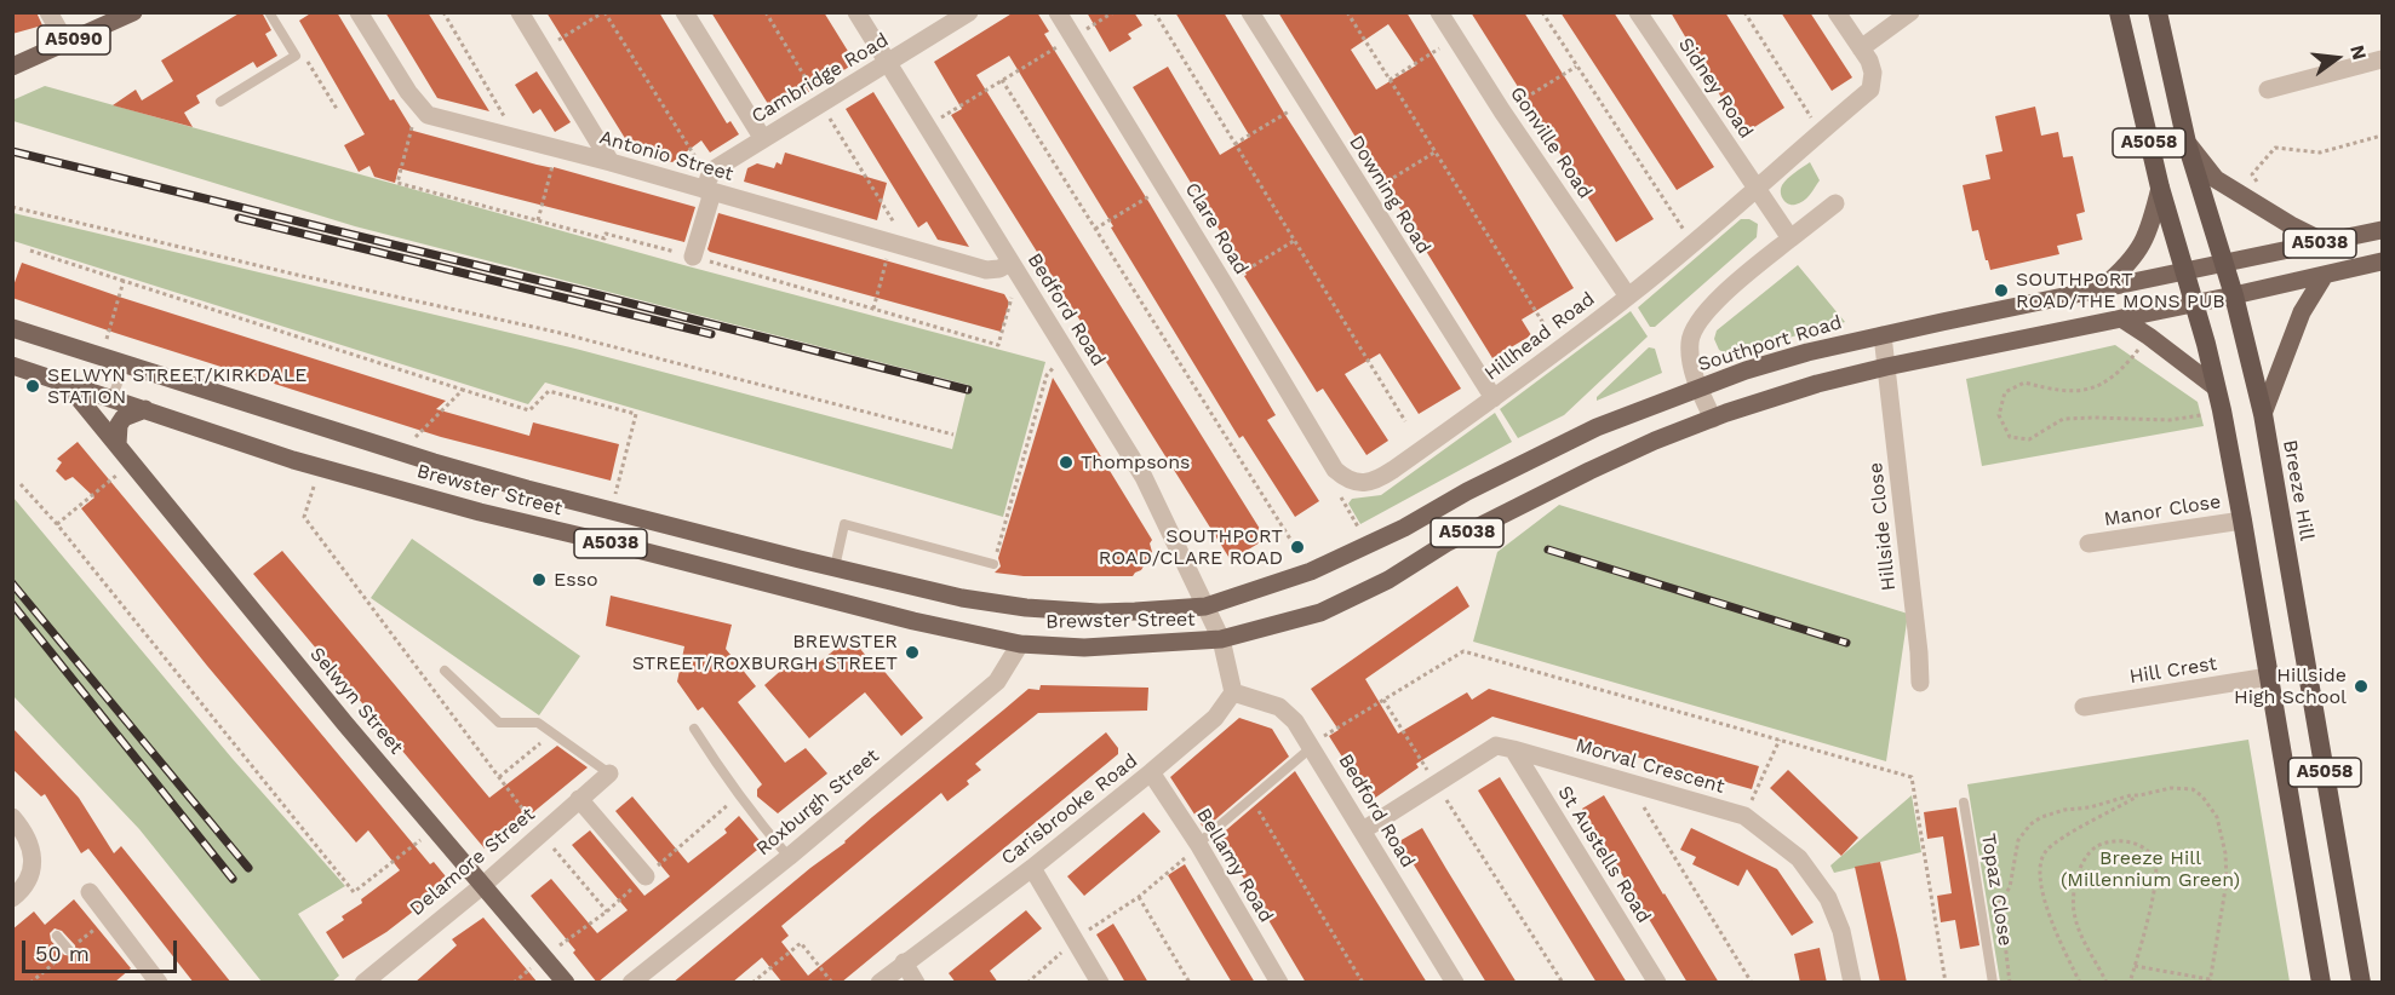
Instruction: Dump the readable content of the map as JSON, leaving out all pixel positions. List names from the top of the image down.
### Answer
{
  "streets": {
    "highway": ["A5058", "Breeze Hill"],
    "main road": [
      "A5090",
      "A5038",
      "Southport Road",
      "Brewster Street",
      "Selwyn Street"
    ],
    "street": [
      "Cambridge Road",
      "Sidney Road",
      "Gonville Road",
      "Antonio Street",
      "Downing Road",
      "Clare Road",
      "Bedford Road",
      "Hillhead Road",
      "Manor Close",
      "Hillside Close",
      "Hill Crest",
      "Morval Crescent",
      "Roxburgh Street",
      "Carisbrooke Road",
      "St Austells Road",
      "Delamore Street",
      "Bellamy Road"
    ],
    "lane": ["Topaz Close"]
  },
  "crossings": [
    ["Cambridge Road", "Antonio Street"],
    ["Cambridge Road", "Bedford Road"],
    ["Sidney Road", "Hillhead Road"],
    ["Gonville Road", "Hillhead Road"],
    ["A5058", "A5038"],
    ["A5058", "Southport Road"],
    ["A5058", "Manor Close"],
    ["A5058", "Hill Crest"],
    ["Antonio Street", "Bedford Road"],
    ["Downing Road", "Hillhead Road"],
    ["Clare Road", "Hillhead Road"],
    ["A5038", "Bedford Road"],
    ["A5038", "Brewster Street"],
    ["A5038", "Breeze Hill"],
    ["A5038", "Hillside Close"],
    ["Bedford Road", "Southport Road"],
    ["Bedford Road", "Brewster Street"],
    ["Bedford Road", "Morval Crescent"],
    ["Bedford Road", "Carisbrooke Road"],
    ["Southport Road", "Brewster Street"],
    ["Southport Road", "Breeze Hill"],
    ["Southport Road", "Hillside Close"],
    ["Brewster Street", "Selwyn Street"],
    ["Brewster Street", "Roxburgh Street"],
    ["Selwyn Street", "Delamore Street"],
    ["Morval Crescent", "St Austells Road"],
    ["Carisbrooke Road", "Bellamy Road"]
  ],
  "parks": ["Breeze Hill (Millennium Green)"],
  "places": [
    "SOUTHPORT ROAD/THE MONS PUB",
    "SELWYN STREET/KIRKDALE STATION",
    "Thompsons",
    "SOUTHPORT ROAD/CLARE ROAD",
    "Esso",
    "BREWSTER STREET/ROXBURGH STREET",
    "Hillside High School"
  ],
  "scale_bar": "50 m",
  "north": "right"
}
